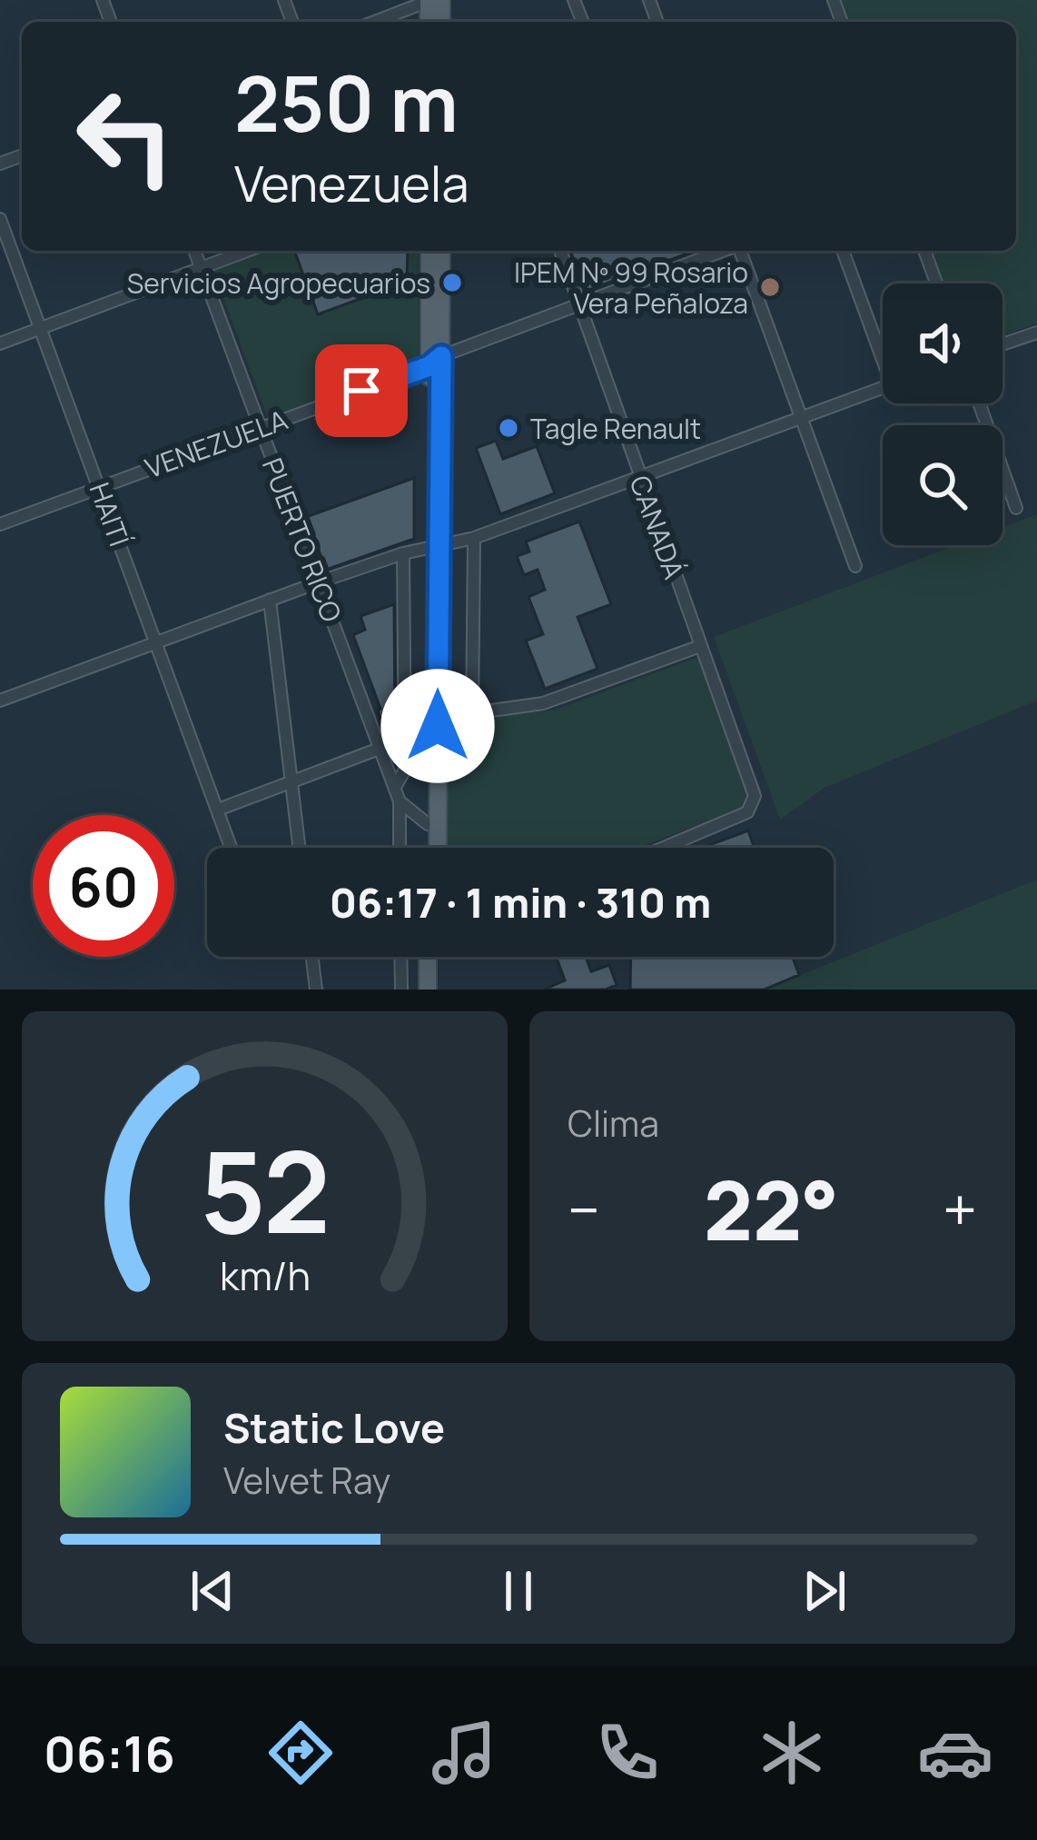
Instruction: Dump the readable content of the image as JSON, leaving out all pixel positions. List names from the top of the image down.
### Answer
{
  "streets": {
    "street": [
      "VENEZUELA",
      "HAITÍ",
      "CANADÁ",
      "PUERTO RICO"
    ]
  },
  "crossings": [
    ["VENEZUELA", "HAITÍ"],
    ["VENEZUELA", "CANADÁ"],
    ["VENEZUELA", "PUERTO RICO"]
  ],
  "places": ["Servicios Agropecuarios", "IPEM Nº 99 Rosario Vera Peñaloza", "Tagle Renault"],
  "page": {
    "turn": ["250 m", "Venezuela"],
    "limit": "60",
    "trip": "06:17 · 1 min · 310 m",
    "tile": "Clima",
    "heat": ["−", "22°", "+"],
    "song": ["Static Love", "Velvet Ray"],
    "tabs": "06:16",
    "gauge": ["52", "km/h"]
  }
}
